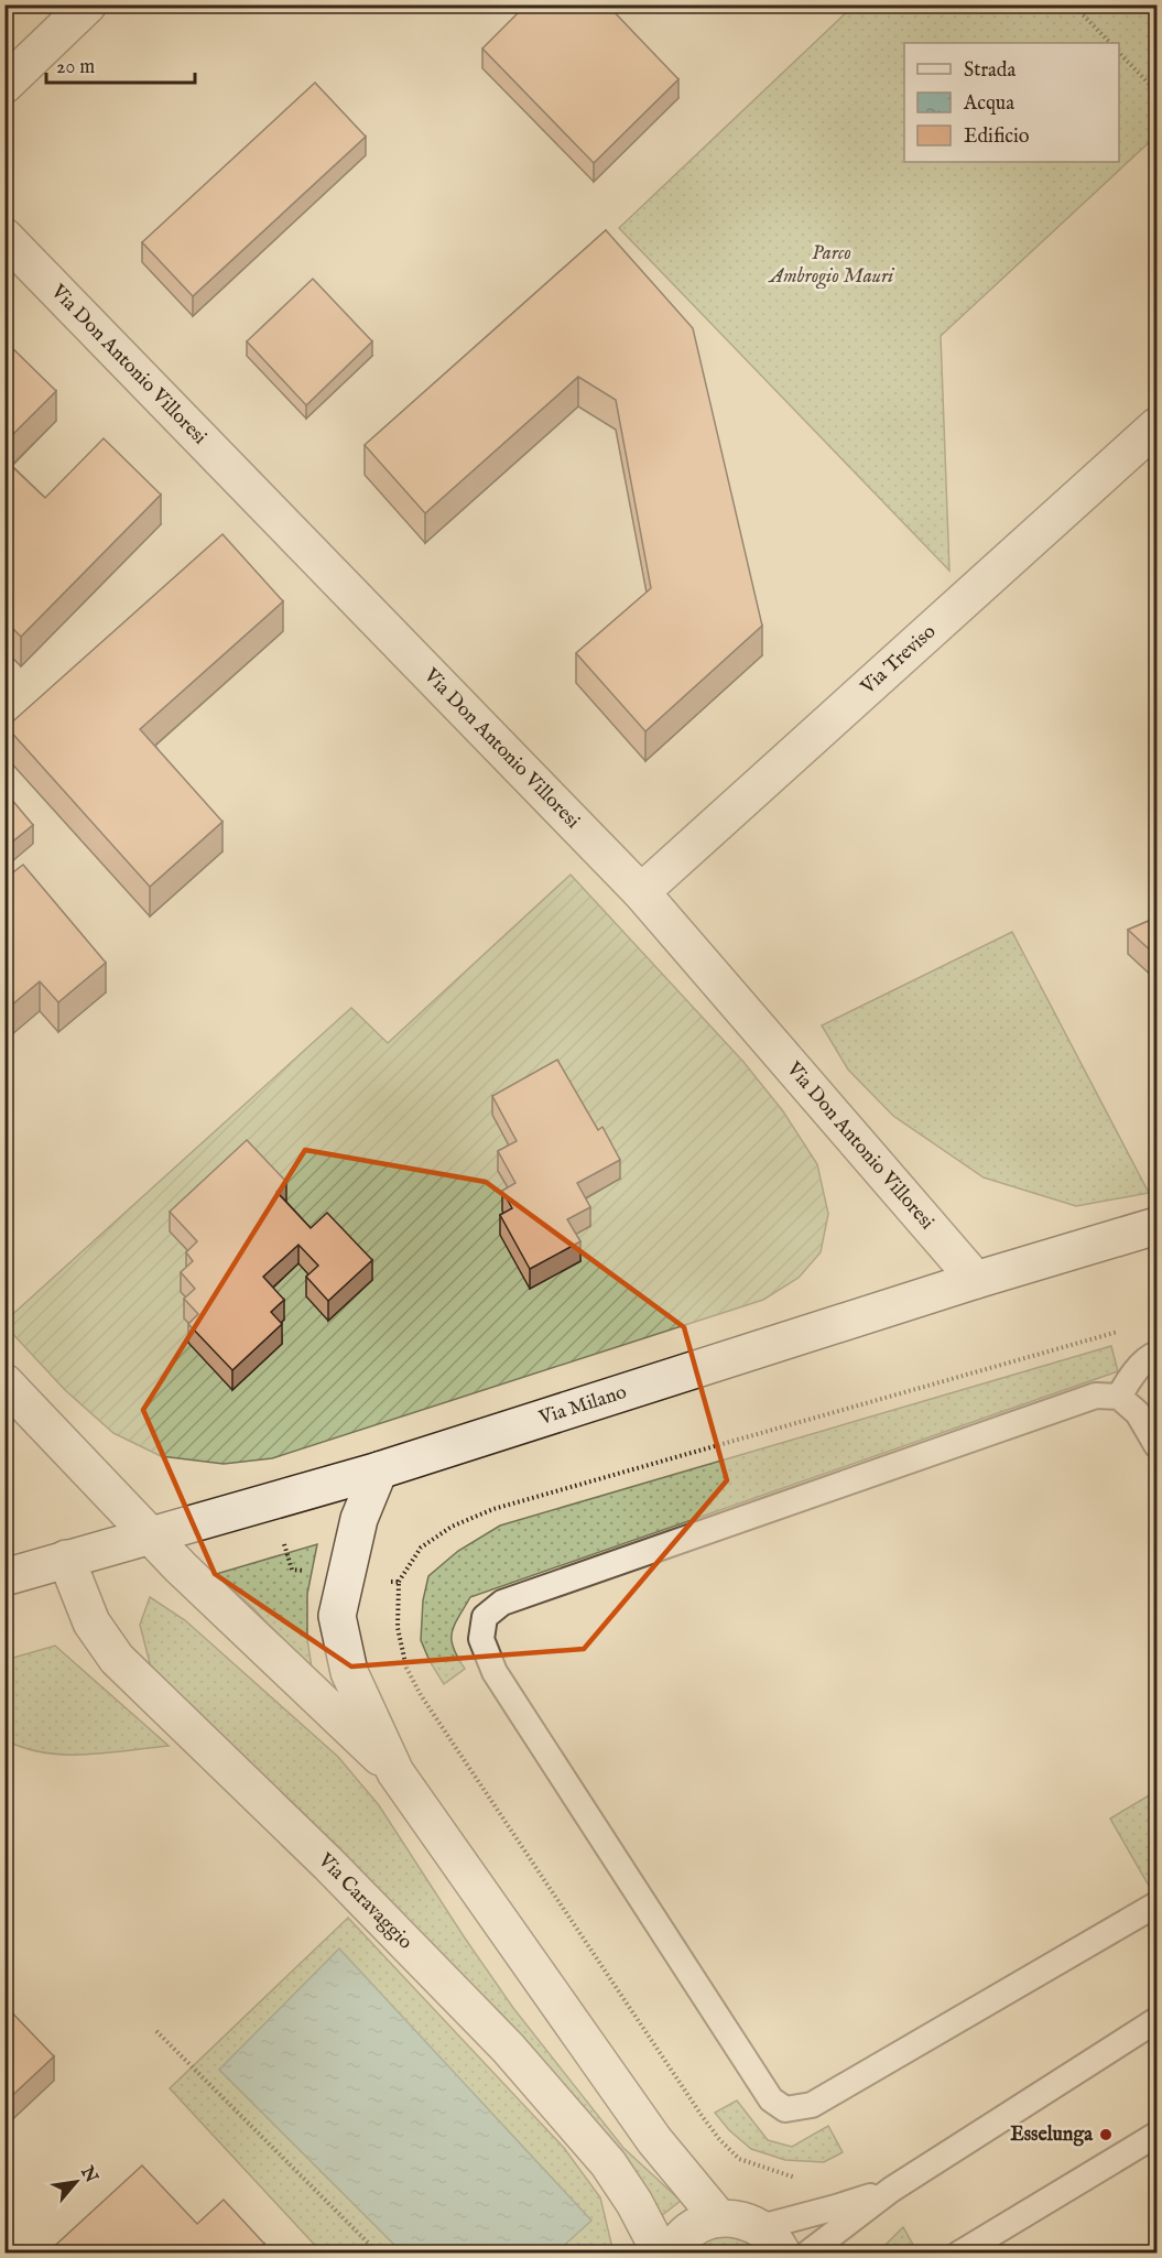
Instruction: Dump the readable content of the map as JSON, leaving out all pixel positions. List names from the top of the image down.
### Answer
{
  "streets": {
    "street": [
      "Via Don Antonio Villoresi",
      "Via Treviso",
      "Via Milano",
      "Via Caravaggio"
    ]
  },
  "crossings": [
    ["Via Don Antonio Villoresi", "Via Treviso"],
    ["Via Don Antonio Villoresi", "Via Milano"],
    ["Via Milano", "Via Caravaggio"]
  ],
  "parks": ["Parco Ambrogio Mauri"],
  "places": ["Esselunga"],
  "legend": ["Strada", "Acqua", "Edificio"],
  "scale_bar": "20 m",
  "north": "top right"
}
